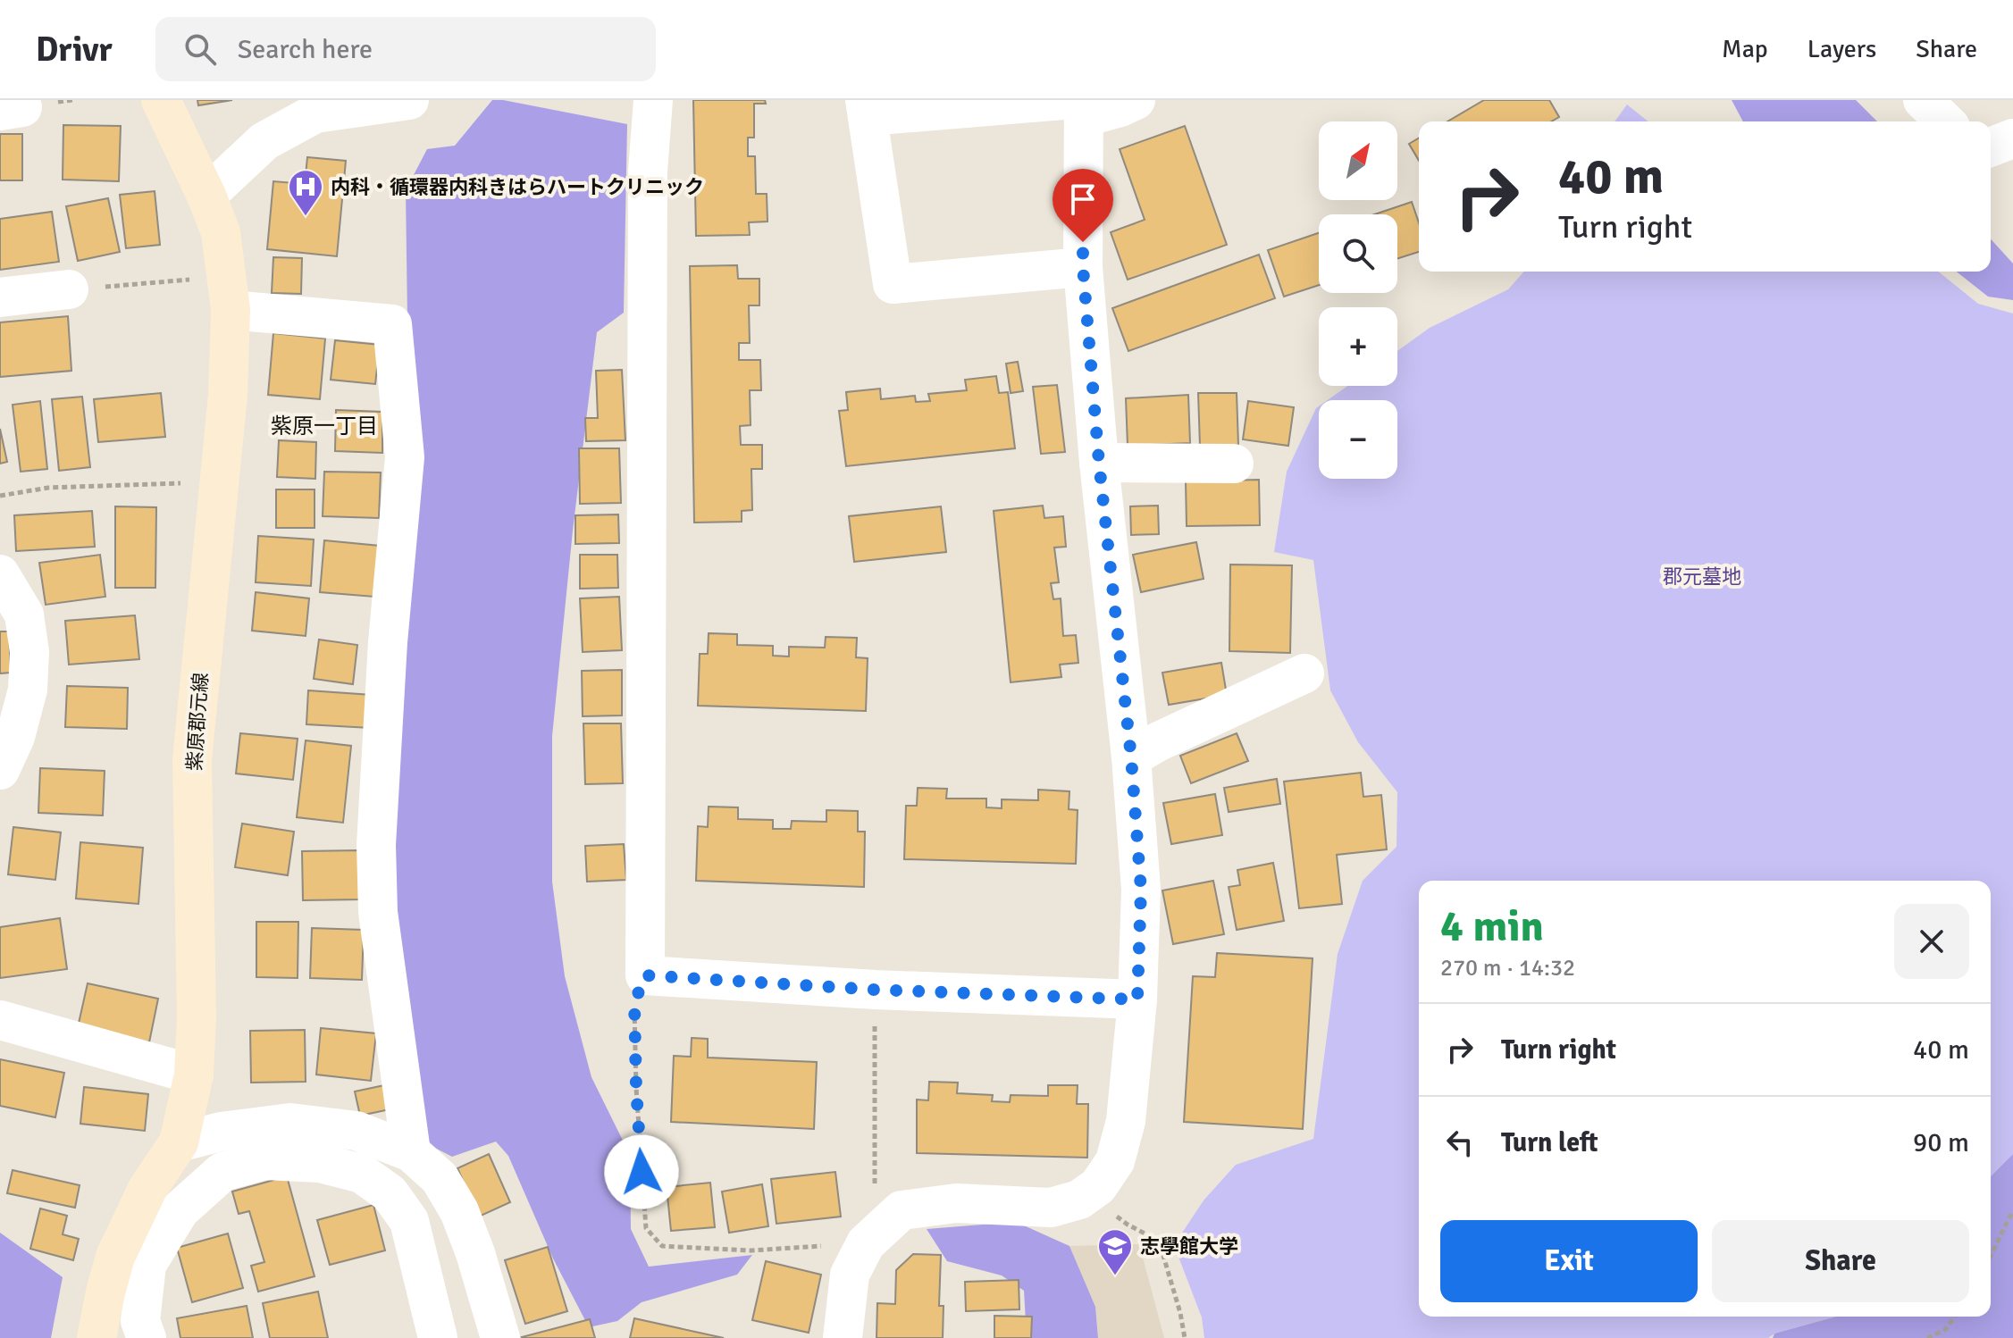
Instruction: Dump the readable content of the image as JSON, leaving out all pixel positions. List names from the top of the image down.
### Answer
{
  "streets": {
    "street": ["紫原郡元線"]
  },
  "districts": ["紫原一丁目"],
  "parks": ["郡元墓地"],
  "places": {
    "hospital": ["内科・循環器内科きはらハートクリニック"],
    "school or university": ["志學館大学"]
  },
  "north": "top right",
  "page": {
    "header": "Drivr",
    "search": "Search here",
    "nav": ["Map", "Layers", "Share"],
    "map_buttons": ["+", "−"],
    "turn": ["40 m", "Turn right"],
    "heading": ["4 min", "270 m · 14:32"],
    "list": [
      {
        "name": "Turn right",
        "value": "40 m"
      },
      {
        "name": "Turn left",
        "value": "90 m"
      }
    ],
    "buttons": ["Exit", "Share"]
  }
}
